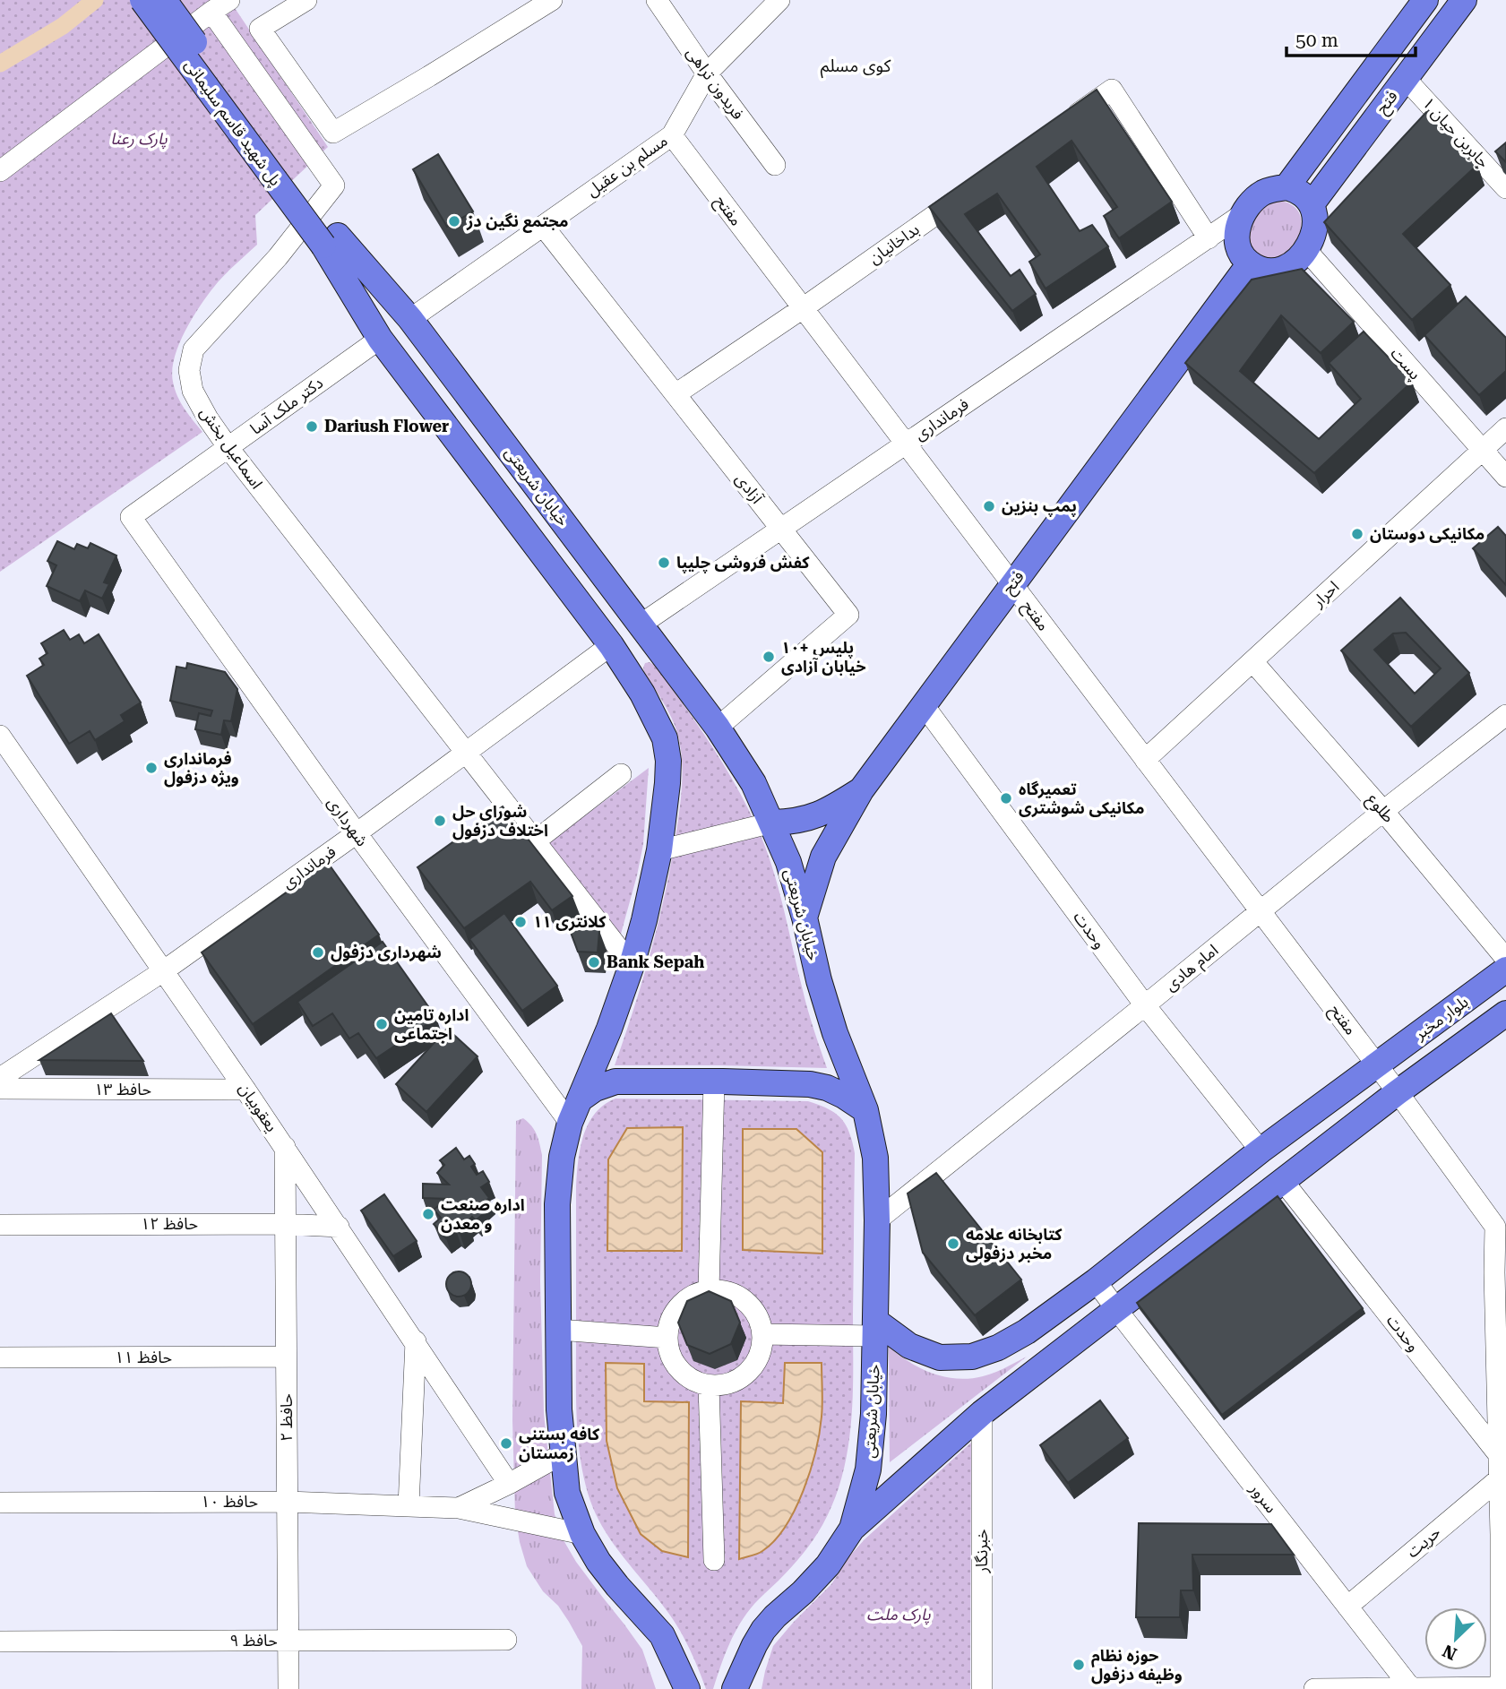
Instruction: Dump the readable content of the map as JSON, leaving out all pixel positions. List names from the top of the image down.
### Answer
{
  "streets": {
    "main road": [
      "فتح",
      "پل شهید قاسم سلیمانی",
      "خیابان شریعتی",
      "بلوار مخبر"
    ],
    "street": [
      "فریدون تراهی",
      "جابربن حیان ۱",
      "مسلم بن عقیل",
      "مفتح",
      "بداخانیان",
      "پست",
      "دکتر ملک آسا",
      "فرمانداری",
      "اسماعیل بخش",
      "آزادی",
      "احرار",
      "طلوع",
      "شهرداری",
      "وحدت",
      "امام هادی",
      "حافظ ۱۳",
      "یعقوبیان",
      "حافظ ۱۲",
      "حافظ ۱۱",
      "حافظ ۲",
      "سرور",
      "حافظ ۱۰",
      "حریت",
      "خبرنگار",
      "حافظ ۹"
    ]
  },
  "crossings": [
    ["فریدون تراهی", "مسلم بن عقیل"],
    ["فتح", "جابربن حیان ۱"],
    ["فتح", "مفتح"],
    ["فتح", "پست"],
    ["فتح", "فرمانداری"],
    ["فتح", "خیابان شریعتی"],
    ["فتح", "وحدت"],
    ["پل شهید قاسم سلیمانی", "خیابان شریعتی"],
    ["مسلم بن عقیل", "مفتح"],
    ["مسلم بن عقیل", "خیابان شریعتی"],
    ["مسلم بن عقیل", "آزادی"],
    ["مفتح", "بداخانیان"],
    ["مفتح", "فرمانداری"],
    ["مفتح", "احرار"],
    ["مفتح", "امام هادی"],
    ["مفتح", "بلوار مخبر"],
    ["بداخانیان", "آزادی"],
    ["پست", "فرمانداری"],
    ["پست", "احرار"],
    ["دکتر ملک آسا", "اسماعیل بخش"],
    ["دکتر ملک آسا", "شهرداری"],
    ["فرمانداری", "اسماعیل بخش"],
    ["فرمانداری", "خیابان شریعتی"],
    ["فرمانداری", "آزادی"],
    ["فرمانداری", "شهرداری"],
    ["فرمانداری", "یعقوبیان"],
    ["خیابان شریعتی", "آزادی"],
    ["خیابان شریعتی", "امام هادی"],
    ["خیابان شریعتی", "بلوار مخبر"],
    ["احرار", "طلوع"],
    ["طلوع", "امام هادی"],
    ["وحدت", "امام هادی"],
    ["وحدت", "بلوار مخبر"],
    ["بلوار مخبر", "سرور"],
    ["حافظ ۱۳", "یعقوبیان"],
    ["یعقوبیان", "حافظ ۱۲"],
    ["یعقوبیان", "حافظ ۲"],
    ["حافظ ۱۲", "حافظ ۲"],
    ["حافظ ۱۱", "حافظ ۲"],
    ["حافظ ۲", "حافظ ۱۰"],
    ["حافظ ۲", "حافظ ۹"],
    ["سرور", "حریت"]
  ],
  "districts": ["کوی مسلم"],
  "parks": ["پارک رعنا", "پارک ملت"],
  "places": [
    "مجتمع نگین دز",
    "Dariush Flower",
    "پمپ بنزین",
    "مکانیکی دوستان",
    "کفش فروشی چلیپا",
    "پلیس +۱۰ خیابان آزادی",
    "فرمانداری ویژه دزفول",
    "تعمیرگاه مکانیکی شوشتری",
    "شورای حل اختلاف دزفول",
    "کلانتری ۱۱",
    "شهرداری دزفول",
    "Bank Sepah",
    "اداره تامین اجتماعی",
    "اداره صنعت و معدن",
    "کتابخانه علامه مخبر دزفولی",
    "کافه بستنی زمستان",
    "حوزه نظام وظیفه دزفول"
  ],
  "scale_bar": "50 m",
  "north": "bottom left"
}
